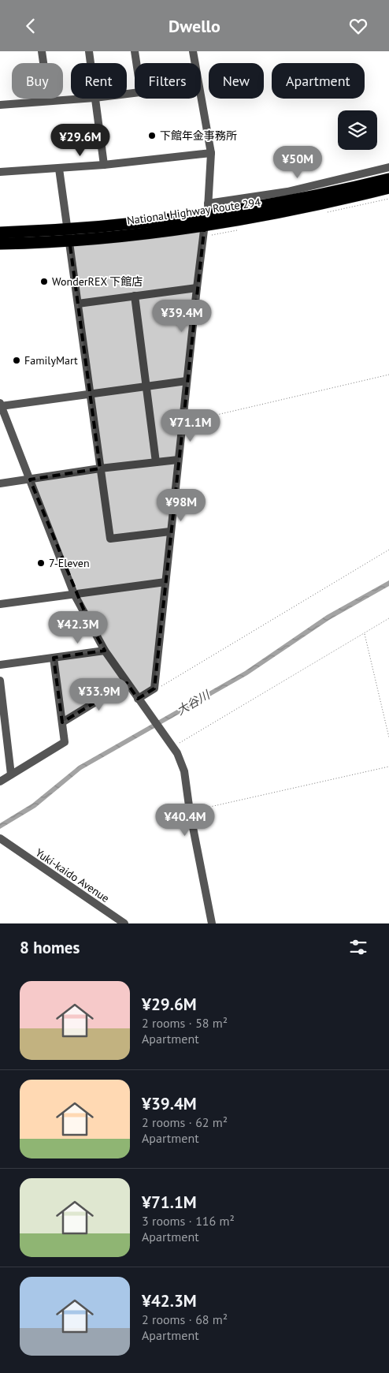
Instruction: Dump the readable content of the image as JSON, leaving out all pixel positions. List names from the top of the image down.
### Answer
{
  "streets": {
    "highway": ["National Highway Route 294"],
    "street": ["Yuki-kaido Avenue"]
  },
  "water": ["大谷川"],
  "places": [
    "下館年金事務所",
    "WonderREX 下館店",
    "FamilyMart",
    "7-Eleven"
  ],
  "page": {
    "header": "Dwello",
    "chip": [
      "Buy",
      "Rent",
      "Filters",
      "New",
      "Apartment"
    ],
    "price": [
      "¥29.6M",
      "¥50M",
      "¥39.4M",
      "¥71.1M",
      "¥98M",
      "¥42.3M",
      "¥33.9M",
      "¥40.4M"
    ],
    "heading": "8 homes",
    "list": [
      {
        "name": "¥29.6M",
        "note": "2 rooms · 58 m² · Apartment"
      },
      {
        "name": "¥39.4M",
        "note": "2 rooms · 62 m² · Apartment"
      },
      {
        "name": "¥71.1M",
        "note": "3 rooms · 116 m² · Apartment"
      },
      {
        "name": "¥42.3M",
        "note": "2 rooms · 68 m² · Apartment"
      }
    ]
  }
}
